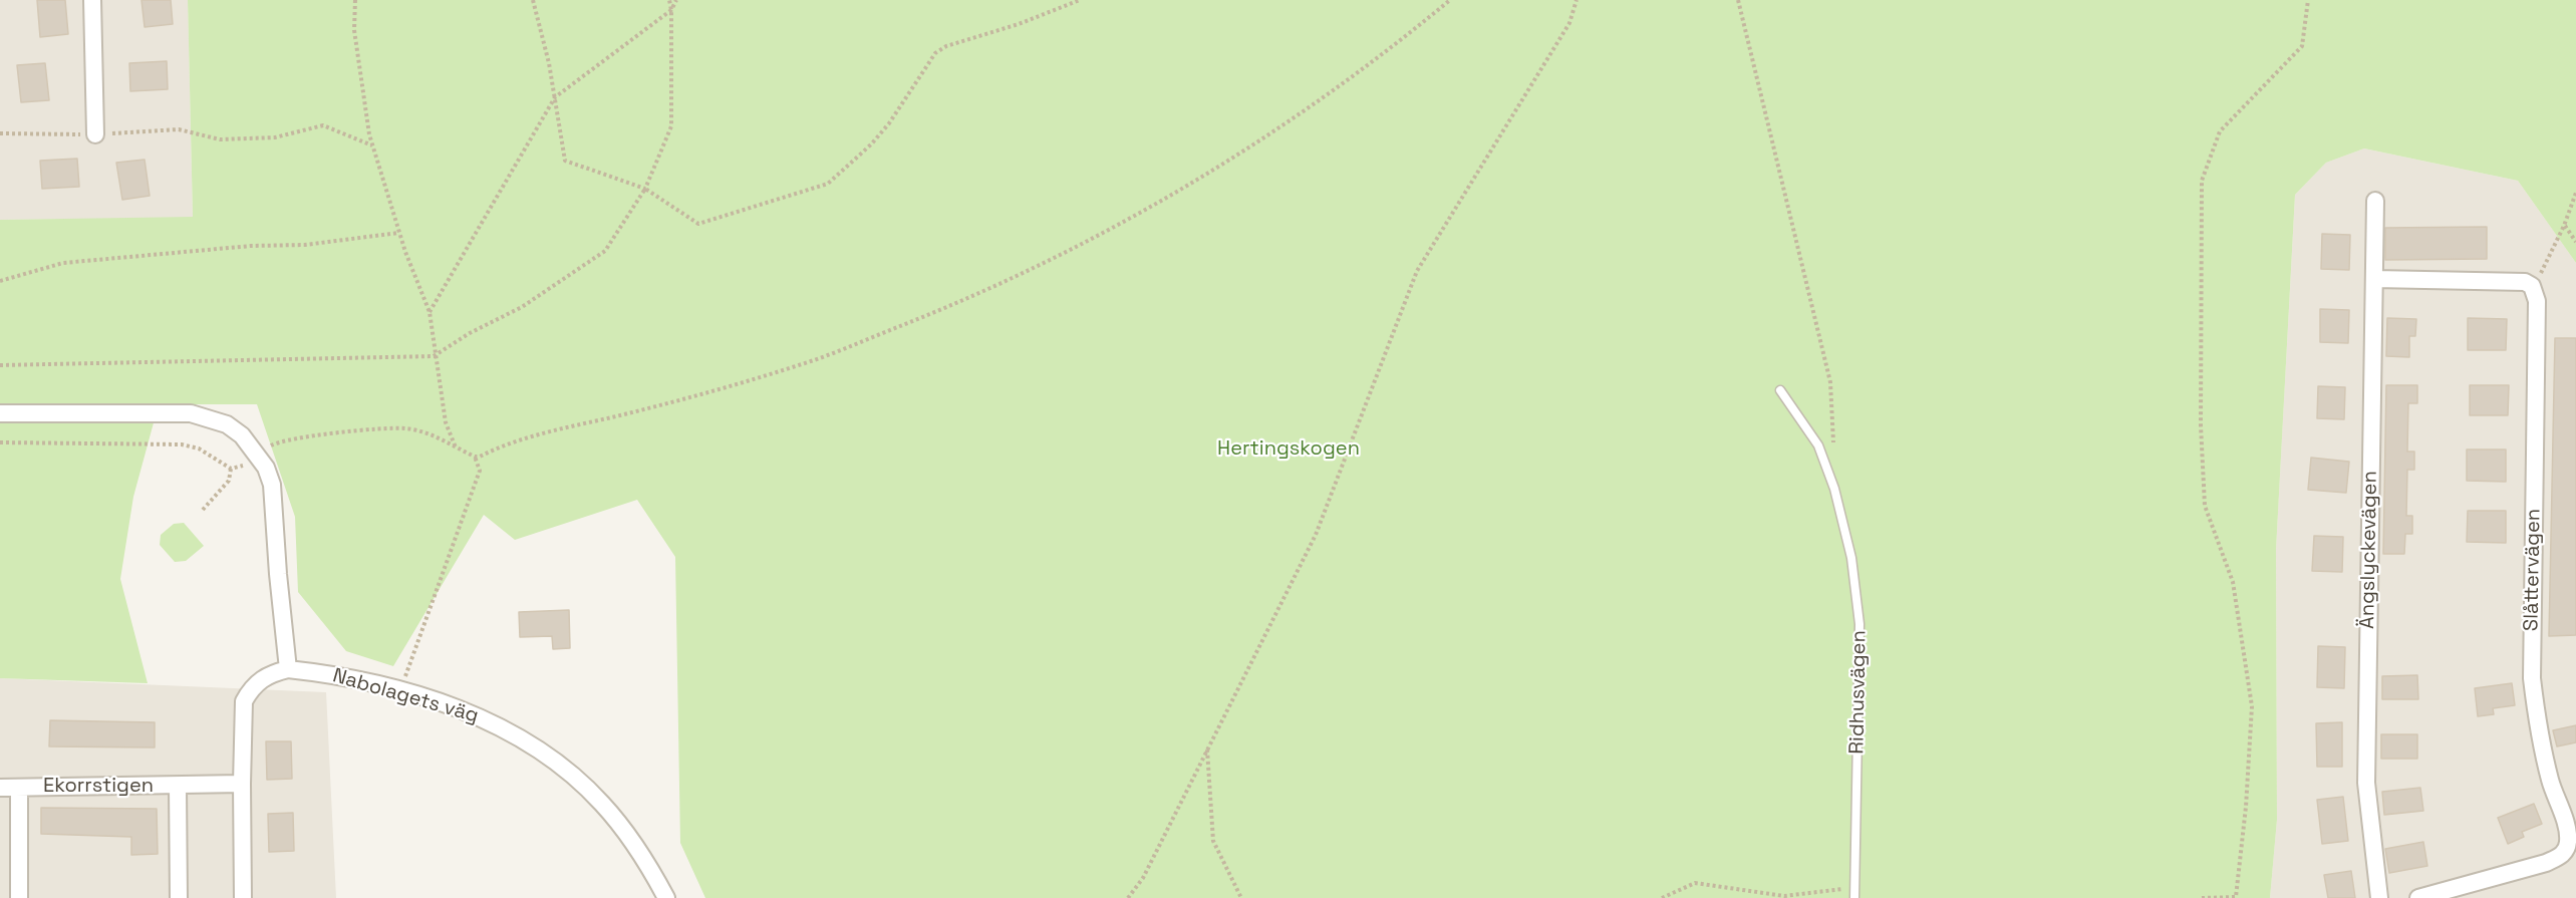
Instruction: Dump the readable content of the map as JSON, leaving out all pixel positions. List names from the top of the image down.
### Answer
{
  "streets": {
    "street": [
      "Ängslyckevägen",
      "Slåttervägen",
      "Nabolagets väg",
      "Ekorrstigen"
    ],
    "lane": ["Ridhusvägen"]
  },
  "parks": ["Hertingskogen"]
}
